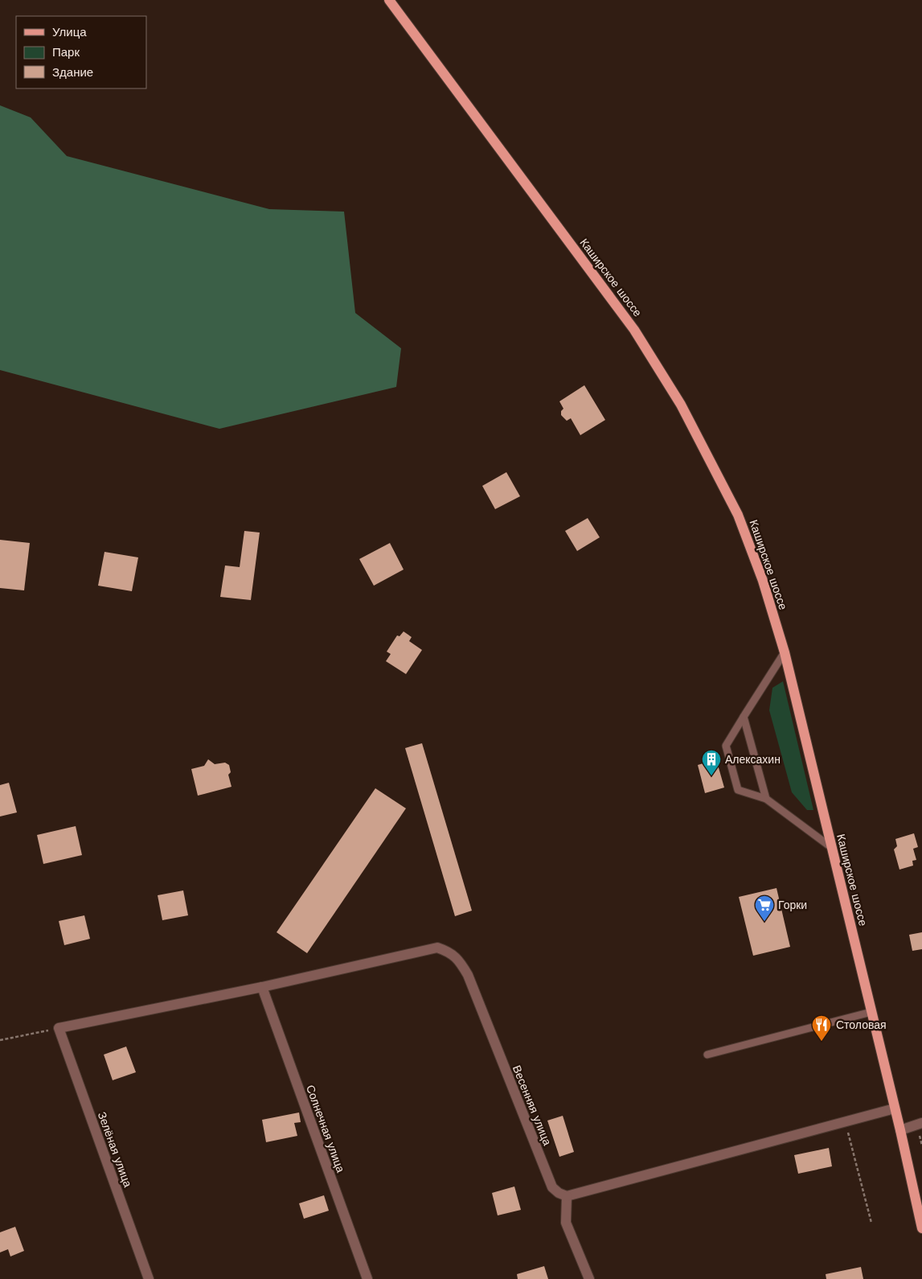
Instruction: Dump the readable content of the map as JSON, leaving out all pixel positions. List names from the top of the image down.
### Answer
{
  "streets": {
    "main road": ["Каширское шоссе"],
    "street": ["Весенняя улица", "Солнечная улица", "Зелёная улица"]
  },
  "crossings": [
    ["Весенняя улица", "Солнечная улица"]
  ],
  "places": {
    "building": ["Алексахин"],
    "supermarket": ["Горки"],
    "restaurant": ["Столовая"]
  },
  "legend": ["Улица", "Парк", "Здание"]
}
